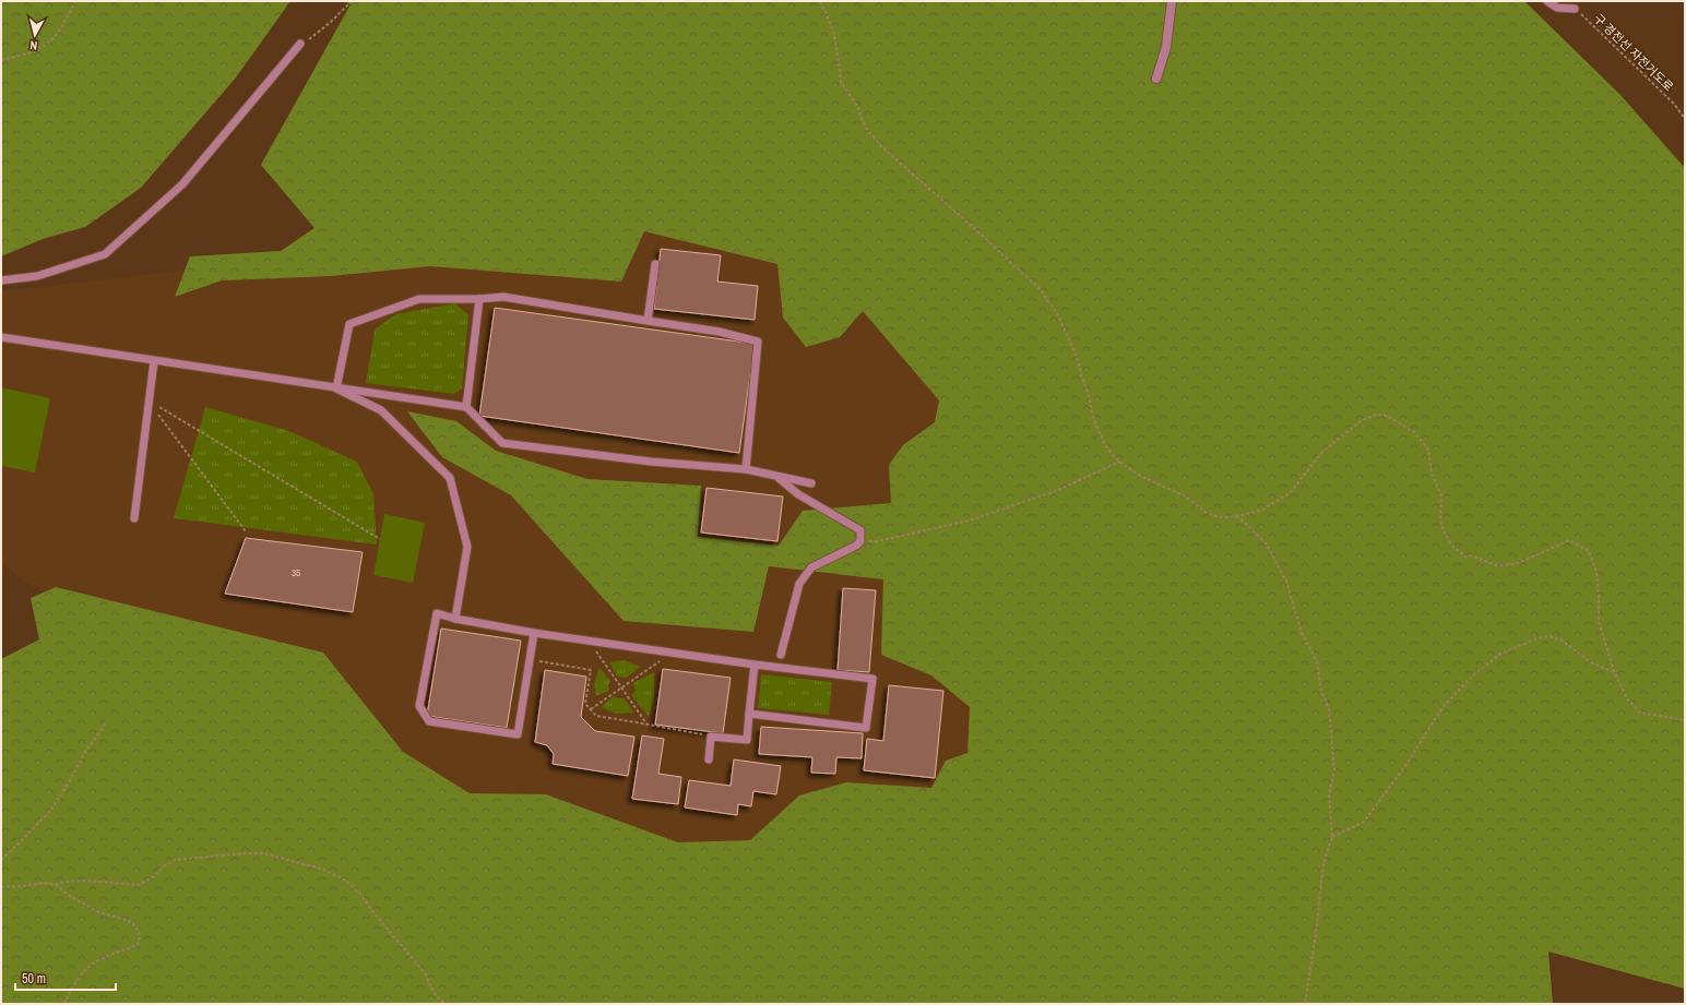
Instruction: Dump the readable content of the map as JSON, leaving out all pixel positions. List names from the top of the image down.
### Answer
{
  "streets": {
    "path": ["구 경전선 자전거도로"]
  },
  "house_numbers": ["35"],
  "scale_bar": "50 m",
  "north": "bottom"
}
